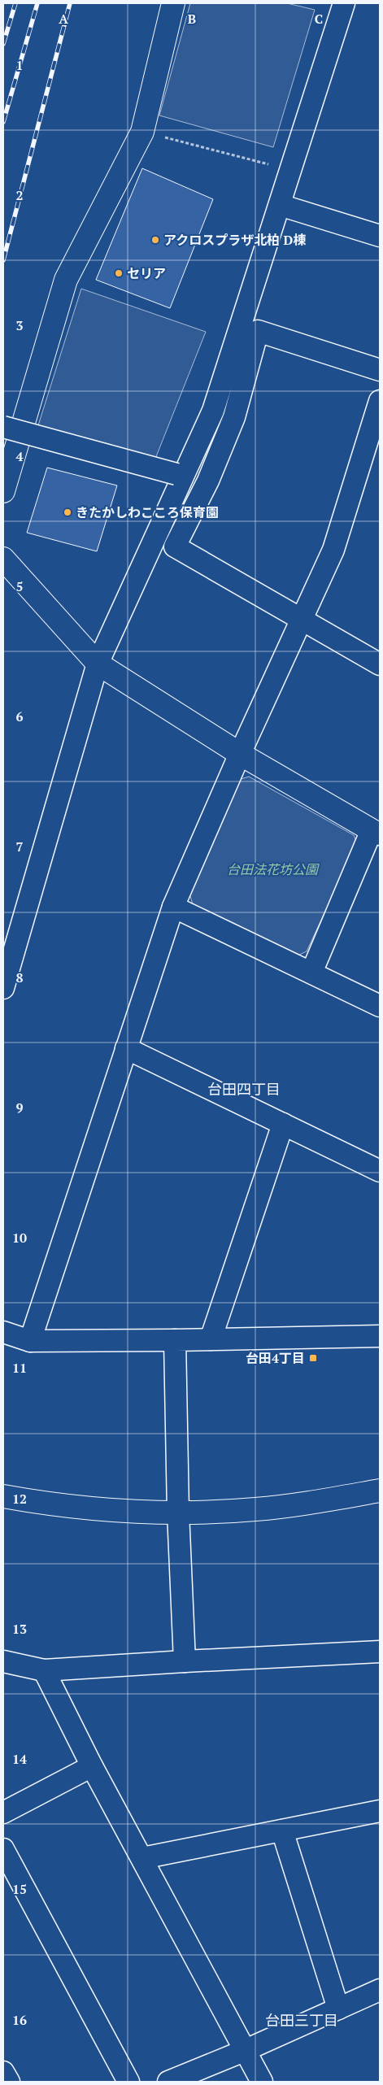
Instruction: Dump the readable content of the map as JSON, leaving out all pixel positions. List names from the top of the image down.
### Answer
{
  "districts": ["台田四丁目", "台田三丁目"],
  "parks": ["台田法花坊公園"],
  "places": {
    "other": ["アクロスプラザ北柏 D棟", "セリア", "きたかしわこころ保育園"],
    "transit": ["台田4丁目"]
  },
  "grid": {
    "columns": ["A", "B", "C"],
    "rows": [
      "1",
      "2",
      "3",
      "4",
      "5",
      "6",
      "7",
      "8",
      "9",
      "10",
      "11",
      "12",
      "13",
      "14",
      "15",
      "16"
    ]
  }
}
